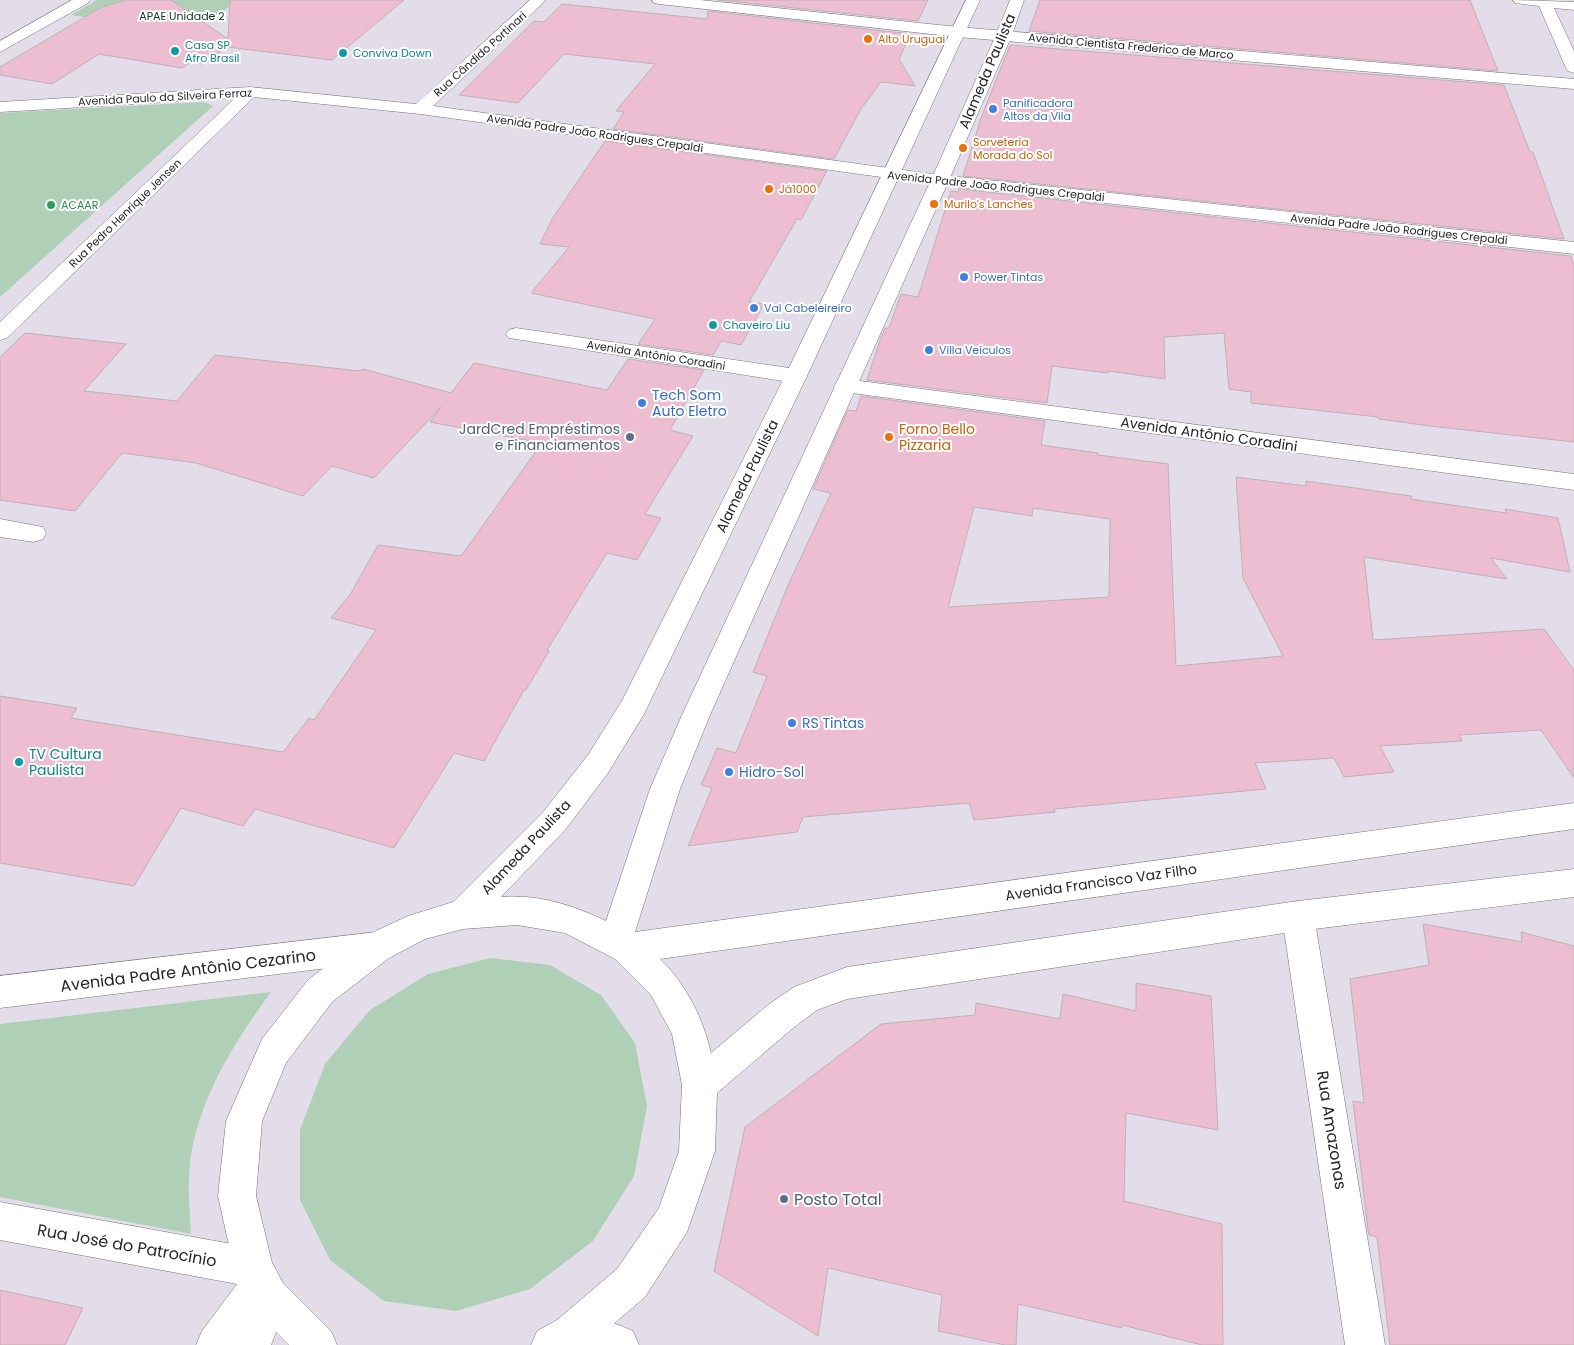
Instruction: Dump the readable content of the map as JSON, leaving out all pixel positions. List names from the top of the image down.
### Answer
{
  "streets": {
    "street": [
      "Avenida Cientista Frederico de Marco",
      "Rua Cândido Portinari",
      "Alameda Paulista",
      "Avenida Paulo da Silveira Ferraz",
      "Avenida Padre João Rodrigues Crepaldi",
      "Rua Pedro Henrique Jensen",
      "Avenida Antônio Coradini",
      "Avenida Francisco Vaz Filho",
      "Avenida Padre Antônio Cezarino",
      "Rua Amazonas",
      "Rua José do Patrocínio"
    ]
  },
  "crossings": [
    ["Avenida Cientista Frederico de Marco", "Alameda Paulista"],
    ["Rua Cândido Portinari", "Avenida Paulo da Silveira Ferraz"],
    ["Rua Cândido Portinari", "Avenida Padre João Rodrigues Crepaldi"],
    ["Alameda Paulista", "Avenida Padre João Rodrigues Crepaldi"],
    ["Alameda Paulista", "Avenida Antônio Coradini"],
    ["Alameda Paulista", "Avenida Francisco Vaz Filho"],
    ["Avenida Paulo da Silveira Ferraz", "Avenida Padre João Rodrigues Crepaldi"],
    ["Avenida Paulo da Silveira Ferraz", "Rua Pedro Henrique Jensen"]
  ],
  "parks": ["APAE Unidade 2"],
  "places": [
    "Alto Uruguai",
    "Casa SP Afro Brasil",
    "Conviva Down",
    "Panificadora Altos da Vila",
    "Sorveteria Morada do Sol",
    "Já1000",
    "Murilo's Lanches",
    "ACAAR",
    "Power Tintas",
    "Val Cabeleireiro",
    "Chaveiro Liu",
    "Villa Veículos",
    "Tech Som Auto Eletro",
    "JardCred Empréstimos e Financiamentos",
    "Forno Bello Pizzaria",
    "RS Tintas",
    "TV Cultura Paulista",
    "Hidro-Sol",
    "Posto Total"
  ]
}
